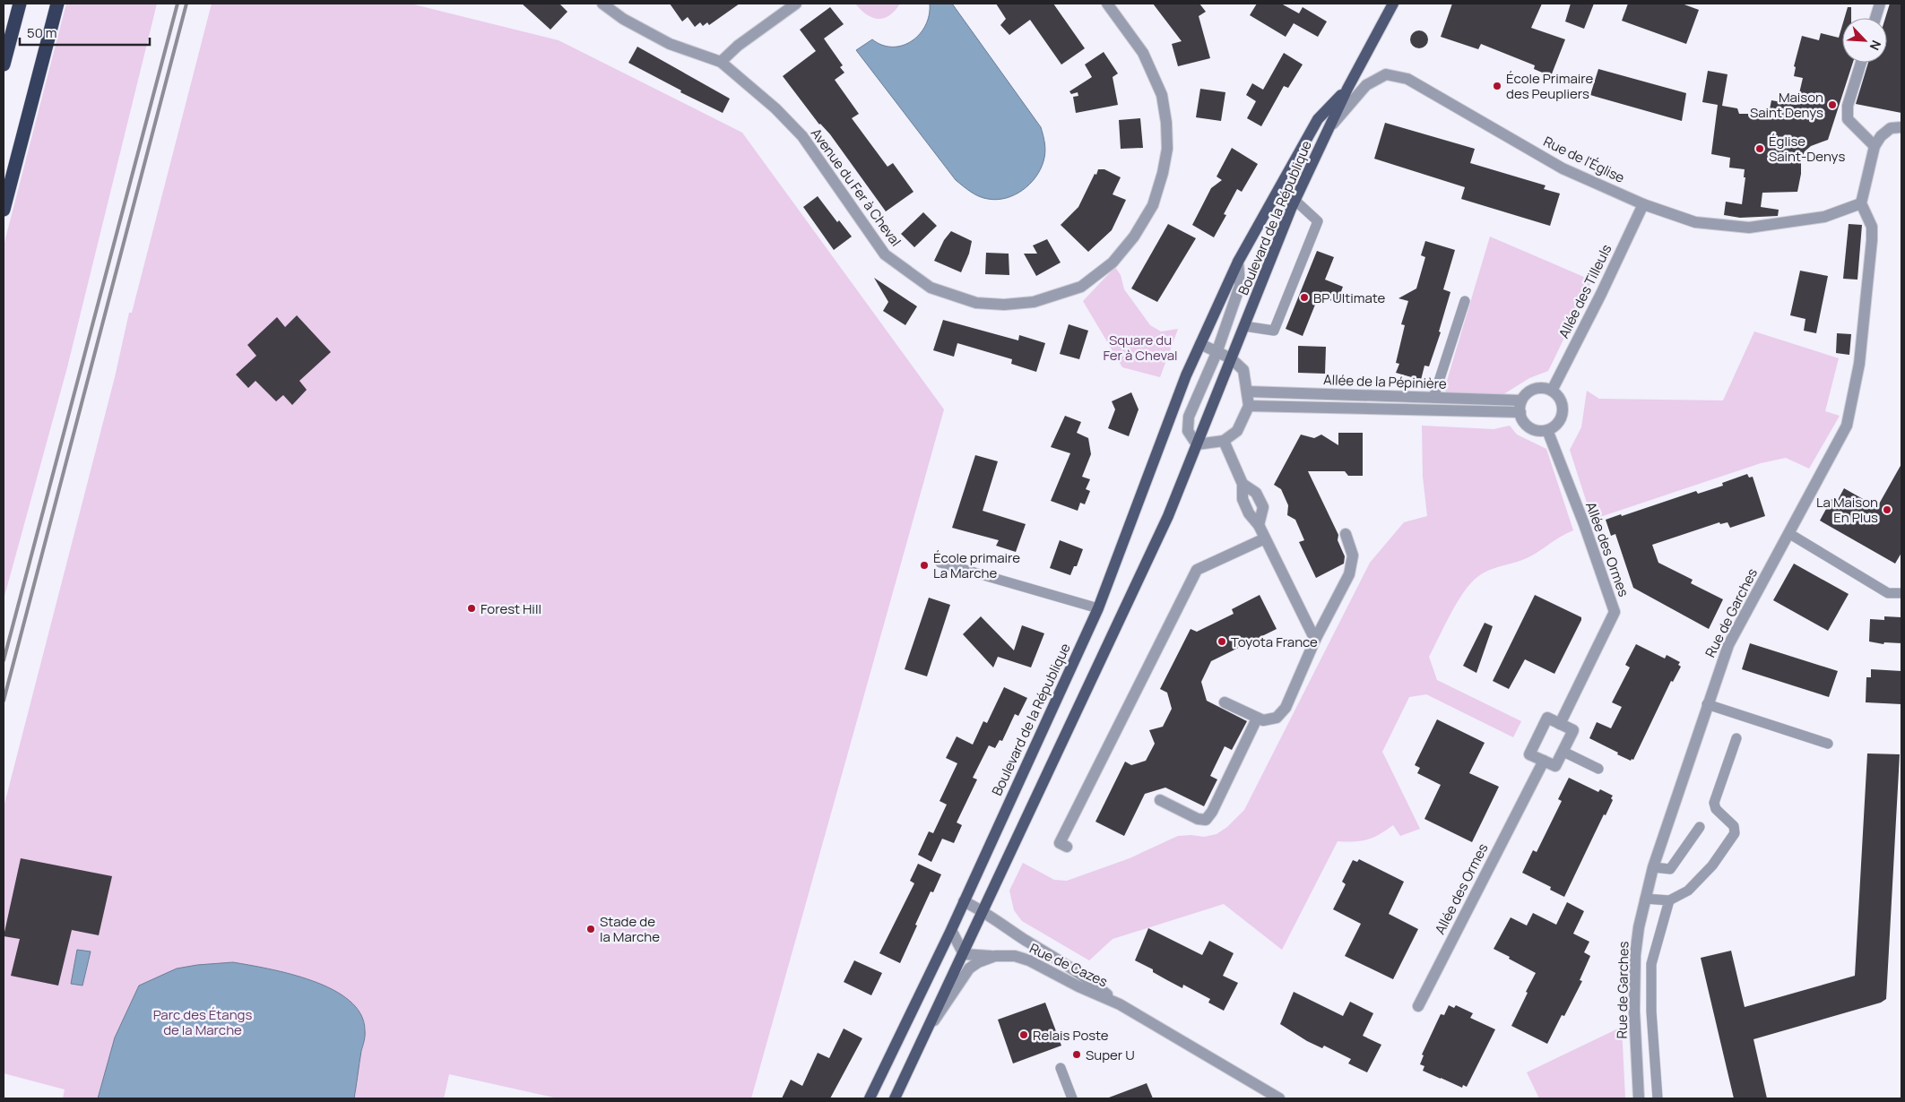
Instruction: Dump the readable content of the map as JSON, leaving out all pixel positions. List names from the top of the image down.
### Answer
{
  "streets": {
    "main road": ["Boulevard de la République"],
    "street": [
      "Rue de l'Église",
      "Avenue du Fer à Cheval",
      "Allée des Tilleuls",
      "Allée de la Pépinière",
      "Allée des Ormes",
      "Rue de Garches",
      "Rue de Cazes"
    ]
  },
  "crossings": [
    ["Rue de l'Église", "Boulevard de la République"],
    ["Rue de l'Église", "Allée des Tilleuls"],
    ["Rue de l'Église", "Rue de Garches"],
    ["Boulevard de la République", "Rue de Cazes"],
    ["Allée des Tilleuls", "Allée de la Pépinière"],
    ["Allée des Tilleuls", "Allée des Ormes"],
    ["Allée de la Pépinière", "Allée des Ormes"]
  ],
  "parks": ["Square du Fer à Cheval", "Parc des Étangs de la Marche"],
  "places": [
    "École Primaire des Peupliers",
    "Maison Saint Denys",
    "Église Saint-Denys",
    "BP Ultimate",
    "La Maison En Plus",
    "École primaire La Marche",
    "Forest Hill",
    "Toyota France",
    "Stade de la Marche",
    "Relais Poste",
    "Super U"
  ],
  "scale_bar": "50 m",
  "north": "bottom right"
}
